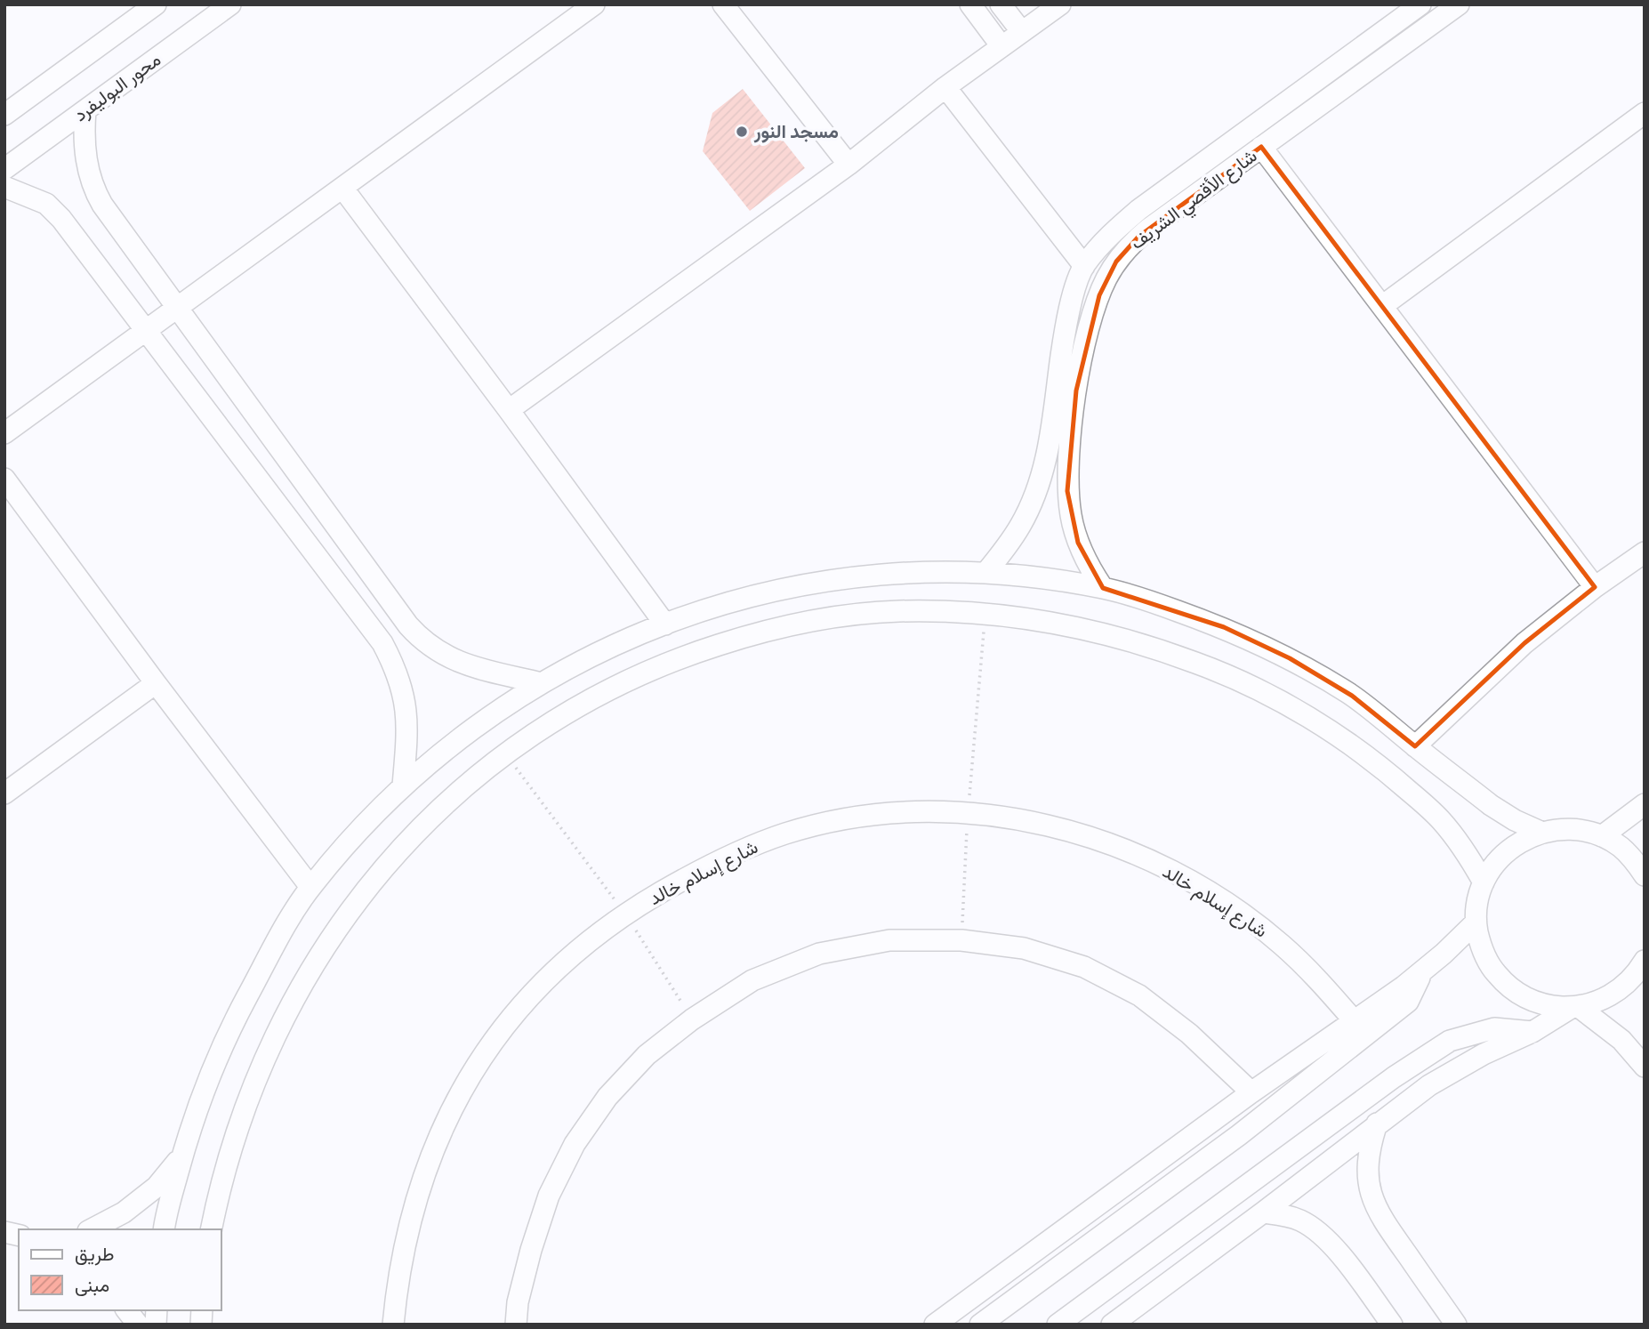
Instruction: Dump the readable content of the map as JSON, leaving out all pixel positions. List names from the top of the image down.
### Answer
{
  "streets": {
    "street": ["محور البوليفرد", "شارع الأقصي الشريف", "شارع إسلام خالد"]
  },
  "places": ["مسجد النور"],
  "legend": ["طريق", "مبنى"]
}
